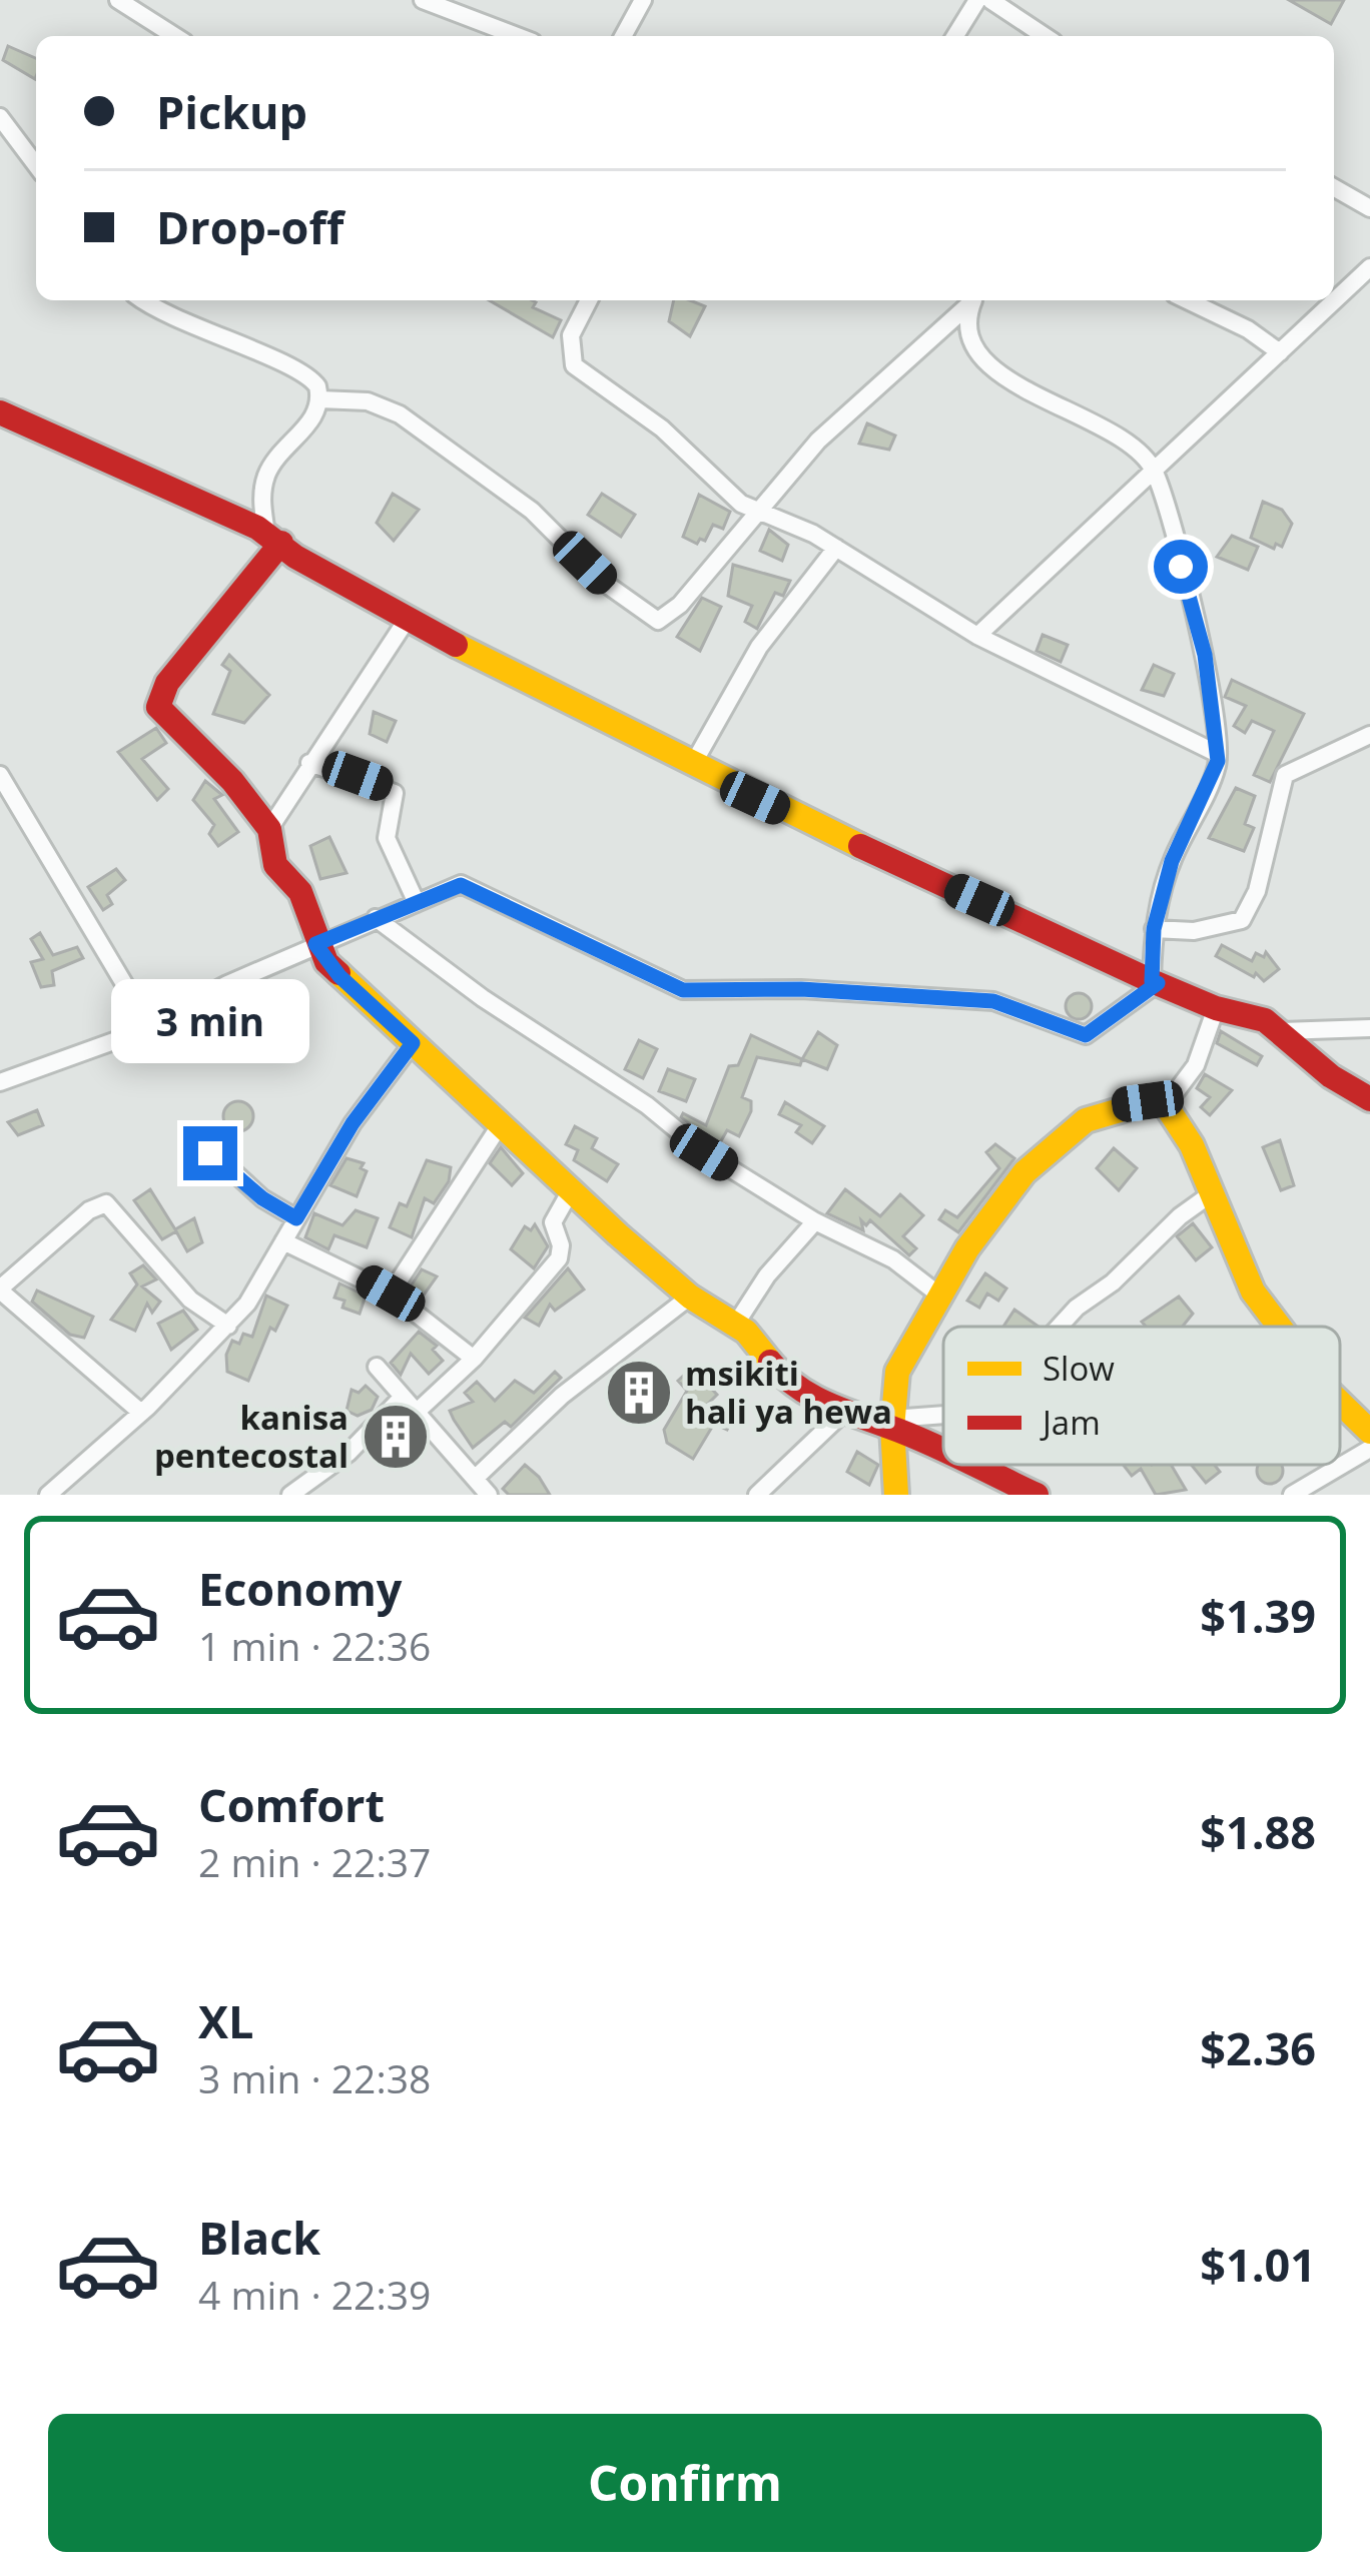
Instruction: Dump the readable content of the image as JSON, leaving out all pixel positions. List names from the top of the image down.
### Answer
{
  "places": {
    "building": ["msikiti hali ya hewa", "kanisa pentecostal"]
  },
  "legend": ["Slow", "Jam"],
  "page": {
    "banner": ["Pickup", "Drop-off"],
    "bubble": "3 min",
    "list": [
      {
        "name": "Economy",
        "note": "1 min · 22:36",
        "value": "$1.39"
      },
      {
        "name": "Comfort",
        "note": "2 min · 22:37",
        "value": "$1.88"
      },
      {
        "name": "XL",
        "note": "3 min · 22:38",
        "value": "$2.36"
      },
      {
        "name": "Black",
        "note": "4 min · 22:39",
        "value": "$1.01"
      }
    ],
    "buttons": "Confirm"
  }
}
